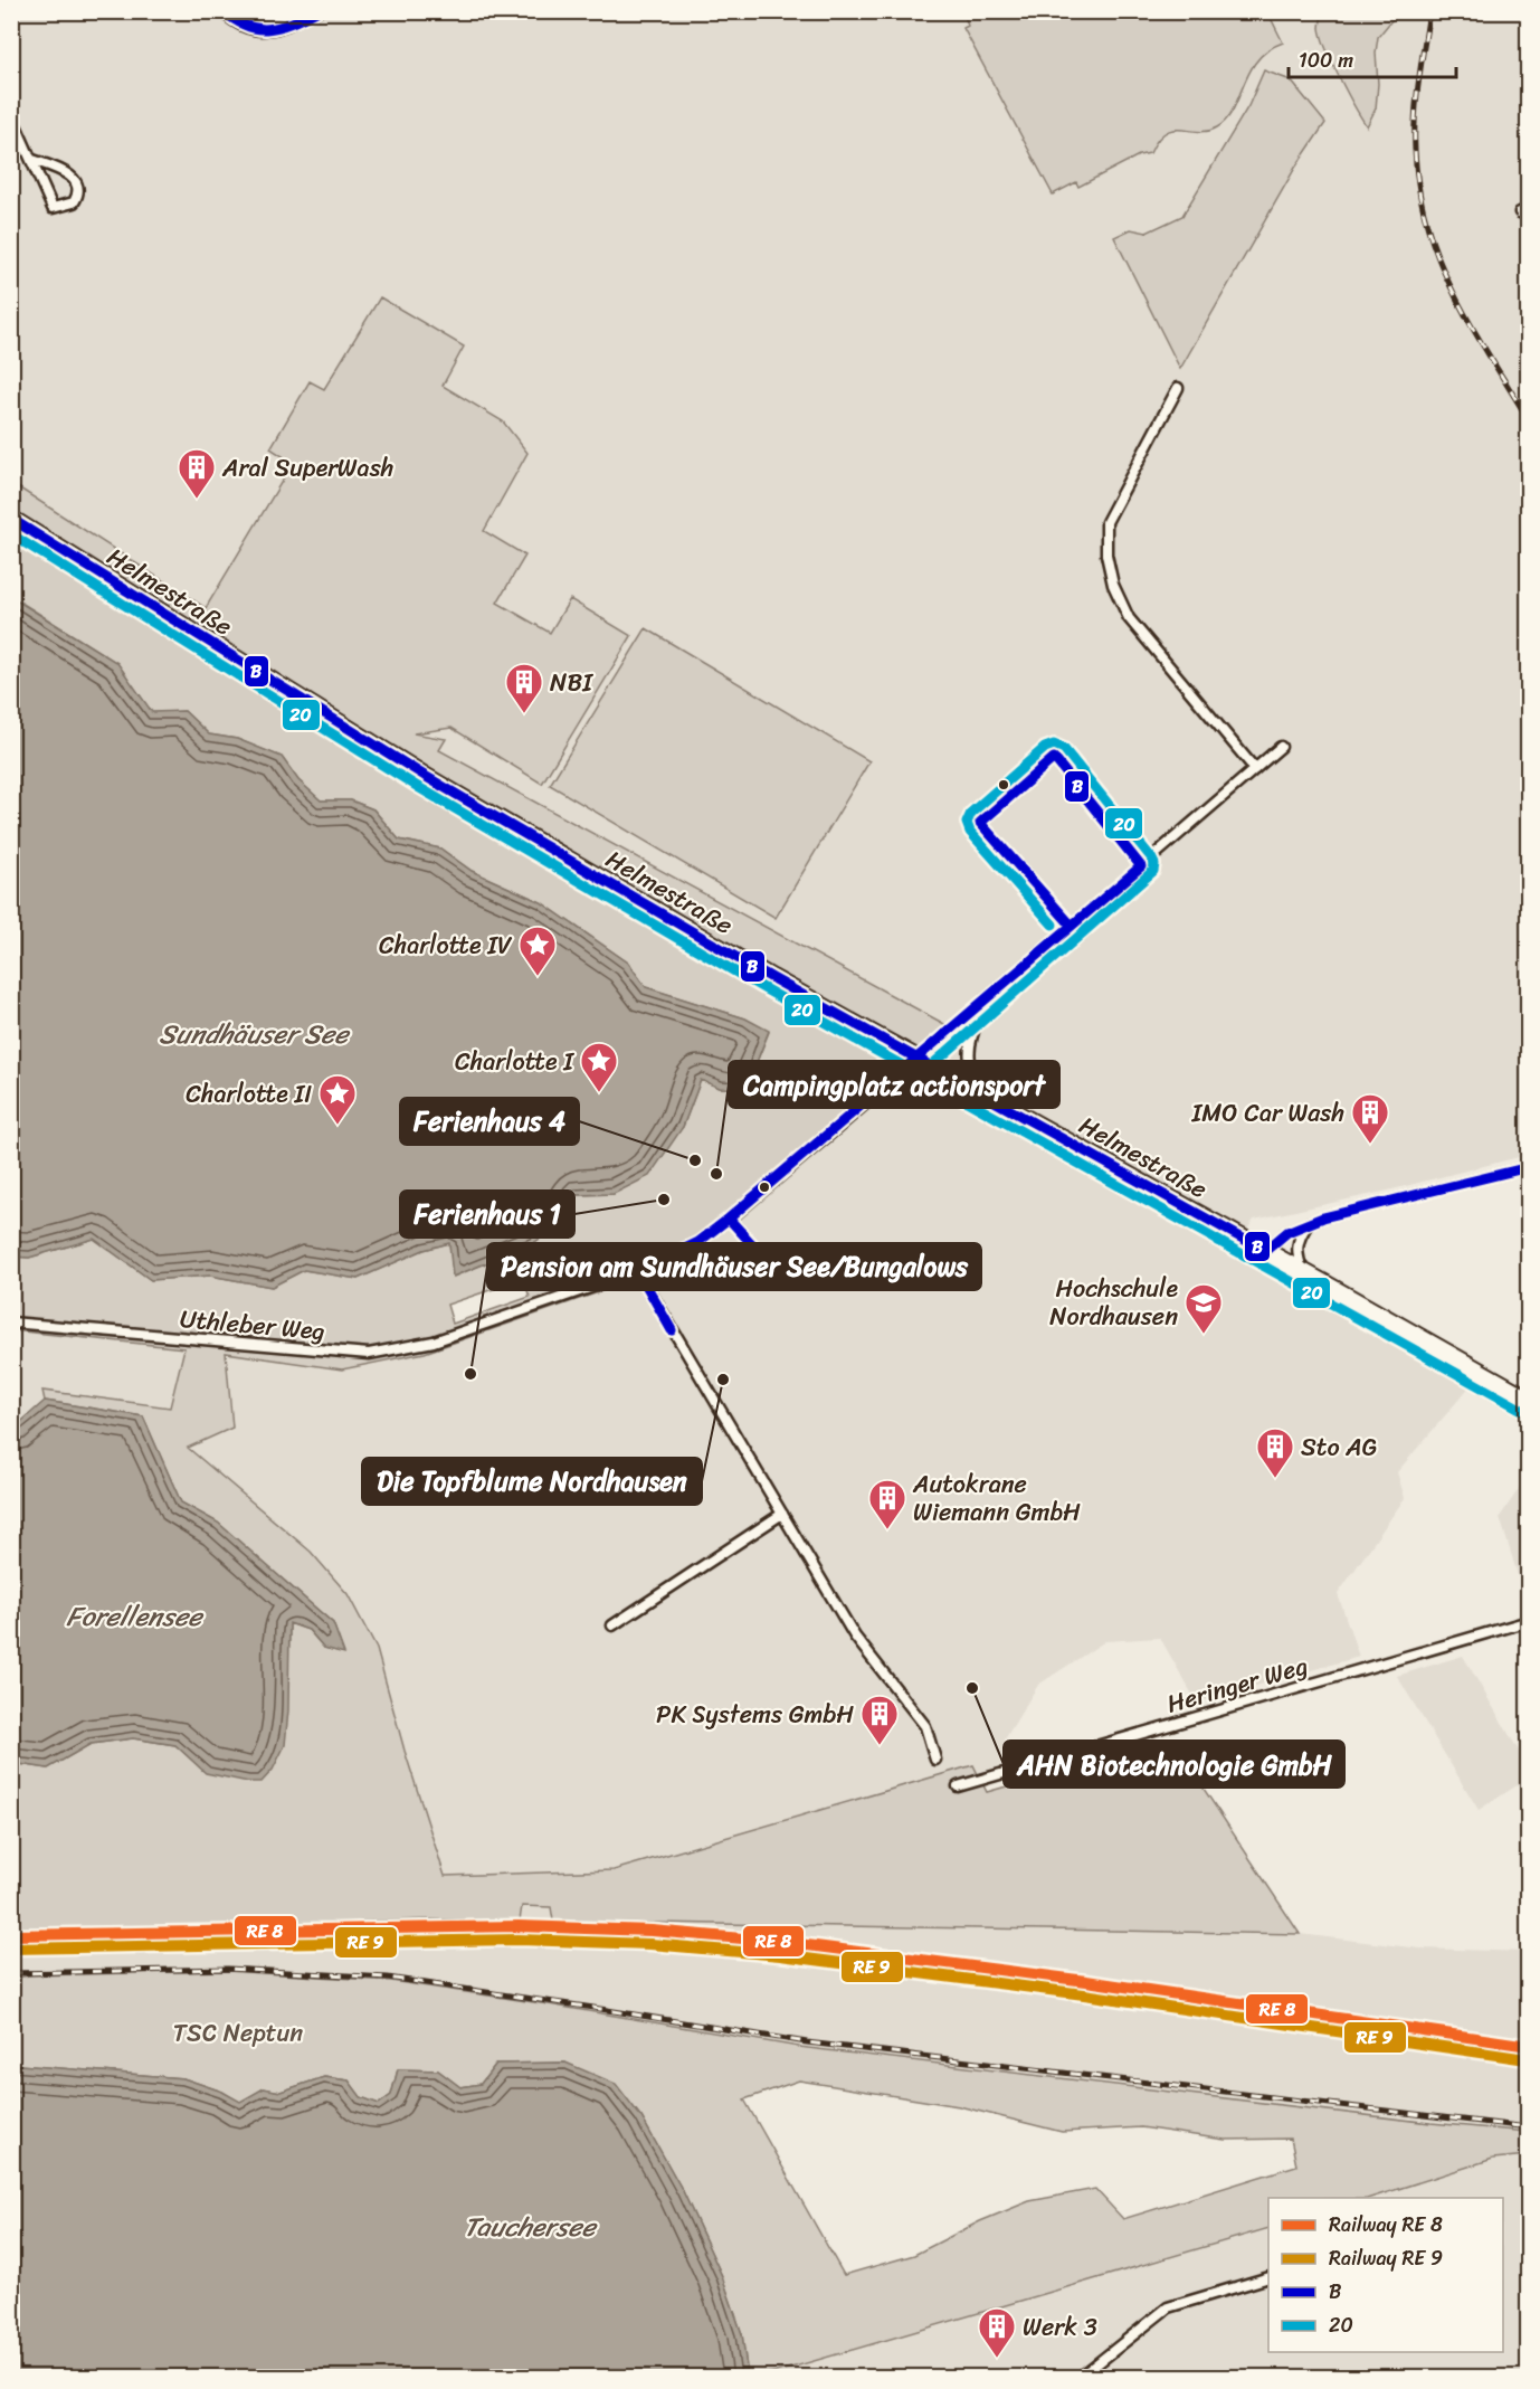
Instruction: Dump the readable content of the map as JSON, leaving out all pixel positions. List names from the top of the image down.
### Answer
{
  "streets": {
    "main road": ["Helmestraße"],
    "street": ["Uthleber Weg", "Heringer Weg"]
  },
  "crossings": [
    ["Helmestraße", "Uthleber Weg"]
  ],
  "water": ["Sundhäuser See", "Forellensee", "Tauchersee"],
  "parks": ["TSC Neptun"],
  "places": {
    "building": [
      "Aral SuperWash",
      "NBI",
      "IMO Car Wash",
      "Sto AG",
      "Autokrane Wiemann GmbH",
      "PK Systems GmbH",
      "Werk 3"
    ],
    "place": ["Charlotte IV", "Charlotte I", "Charlotte II"],
    "other": [
      "Ferienhaus 4",
      "Campingplatz actionsport",
      "Ferienhaus 1",
      "Pension am Sundhäuser See/Bungalows",
      "Die Topfblume Nordhausen",
      "AHN Biotechnologie GmbH"
    ],
    "school or university": ["Hochschule Nordhausen"]
  },
  "lines": ["transit line B", "transit line 20"],
  "legend": [
    "Railway RE 8",
    "Railway RE 9",
    "B",
    "20"
  ],
  "scale_bar": "100 m"
}
